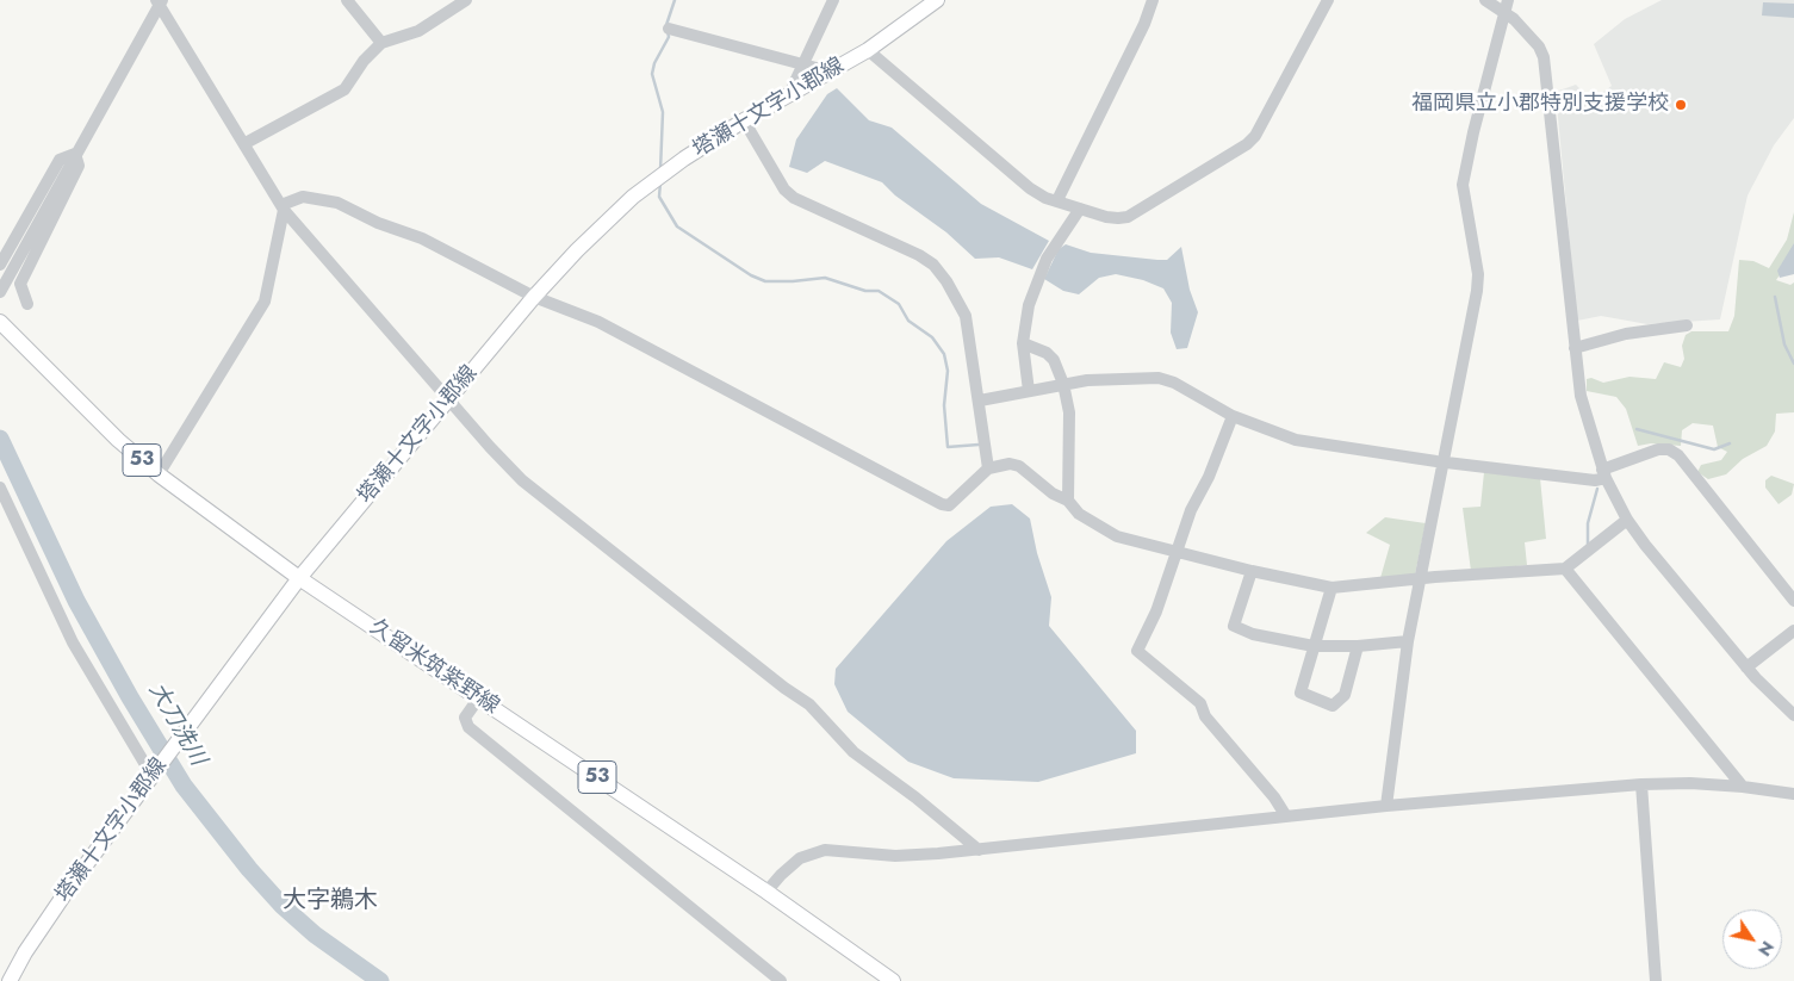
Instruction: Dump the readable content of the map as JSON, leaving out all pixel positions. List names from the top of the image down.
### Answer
{
  "streets": {
    "main road": ["塔瀬十文字小郡線", "53", "久留米筑紫野線"]
  },
  "crossings": [
    ["塔瀬十文字小郡線", "久留米筑紫野線"]
  ],
  "districts": ["大字鵜木"],
  "water": ["大刀洗川"],
  "places": ["福岡県立小郡特別支援学校"],
  "north": "bottom right"
}
